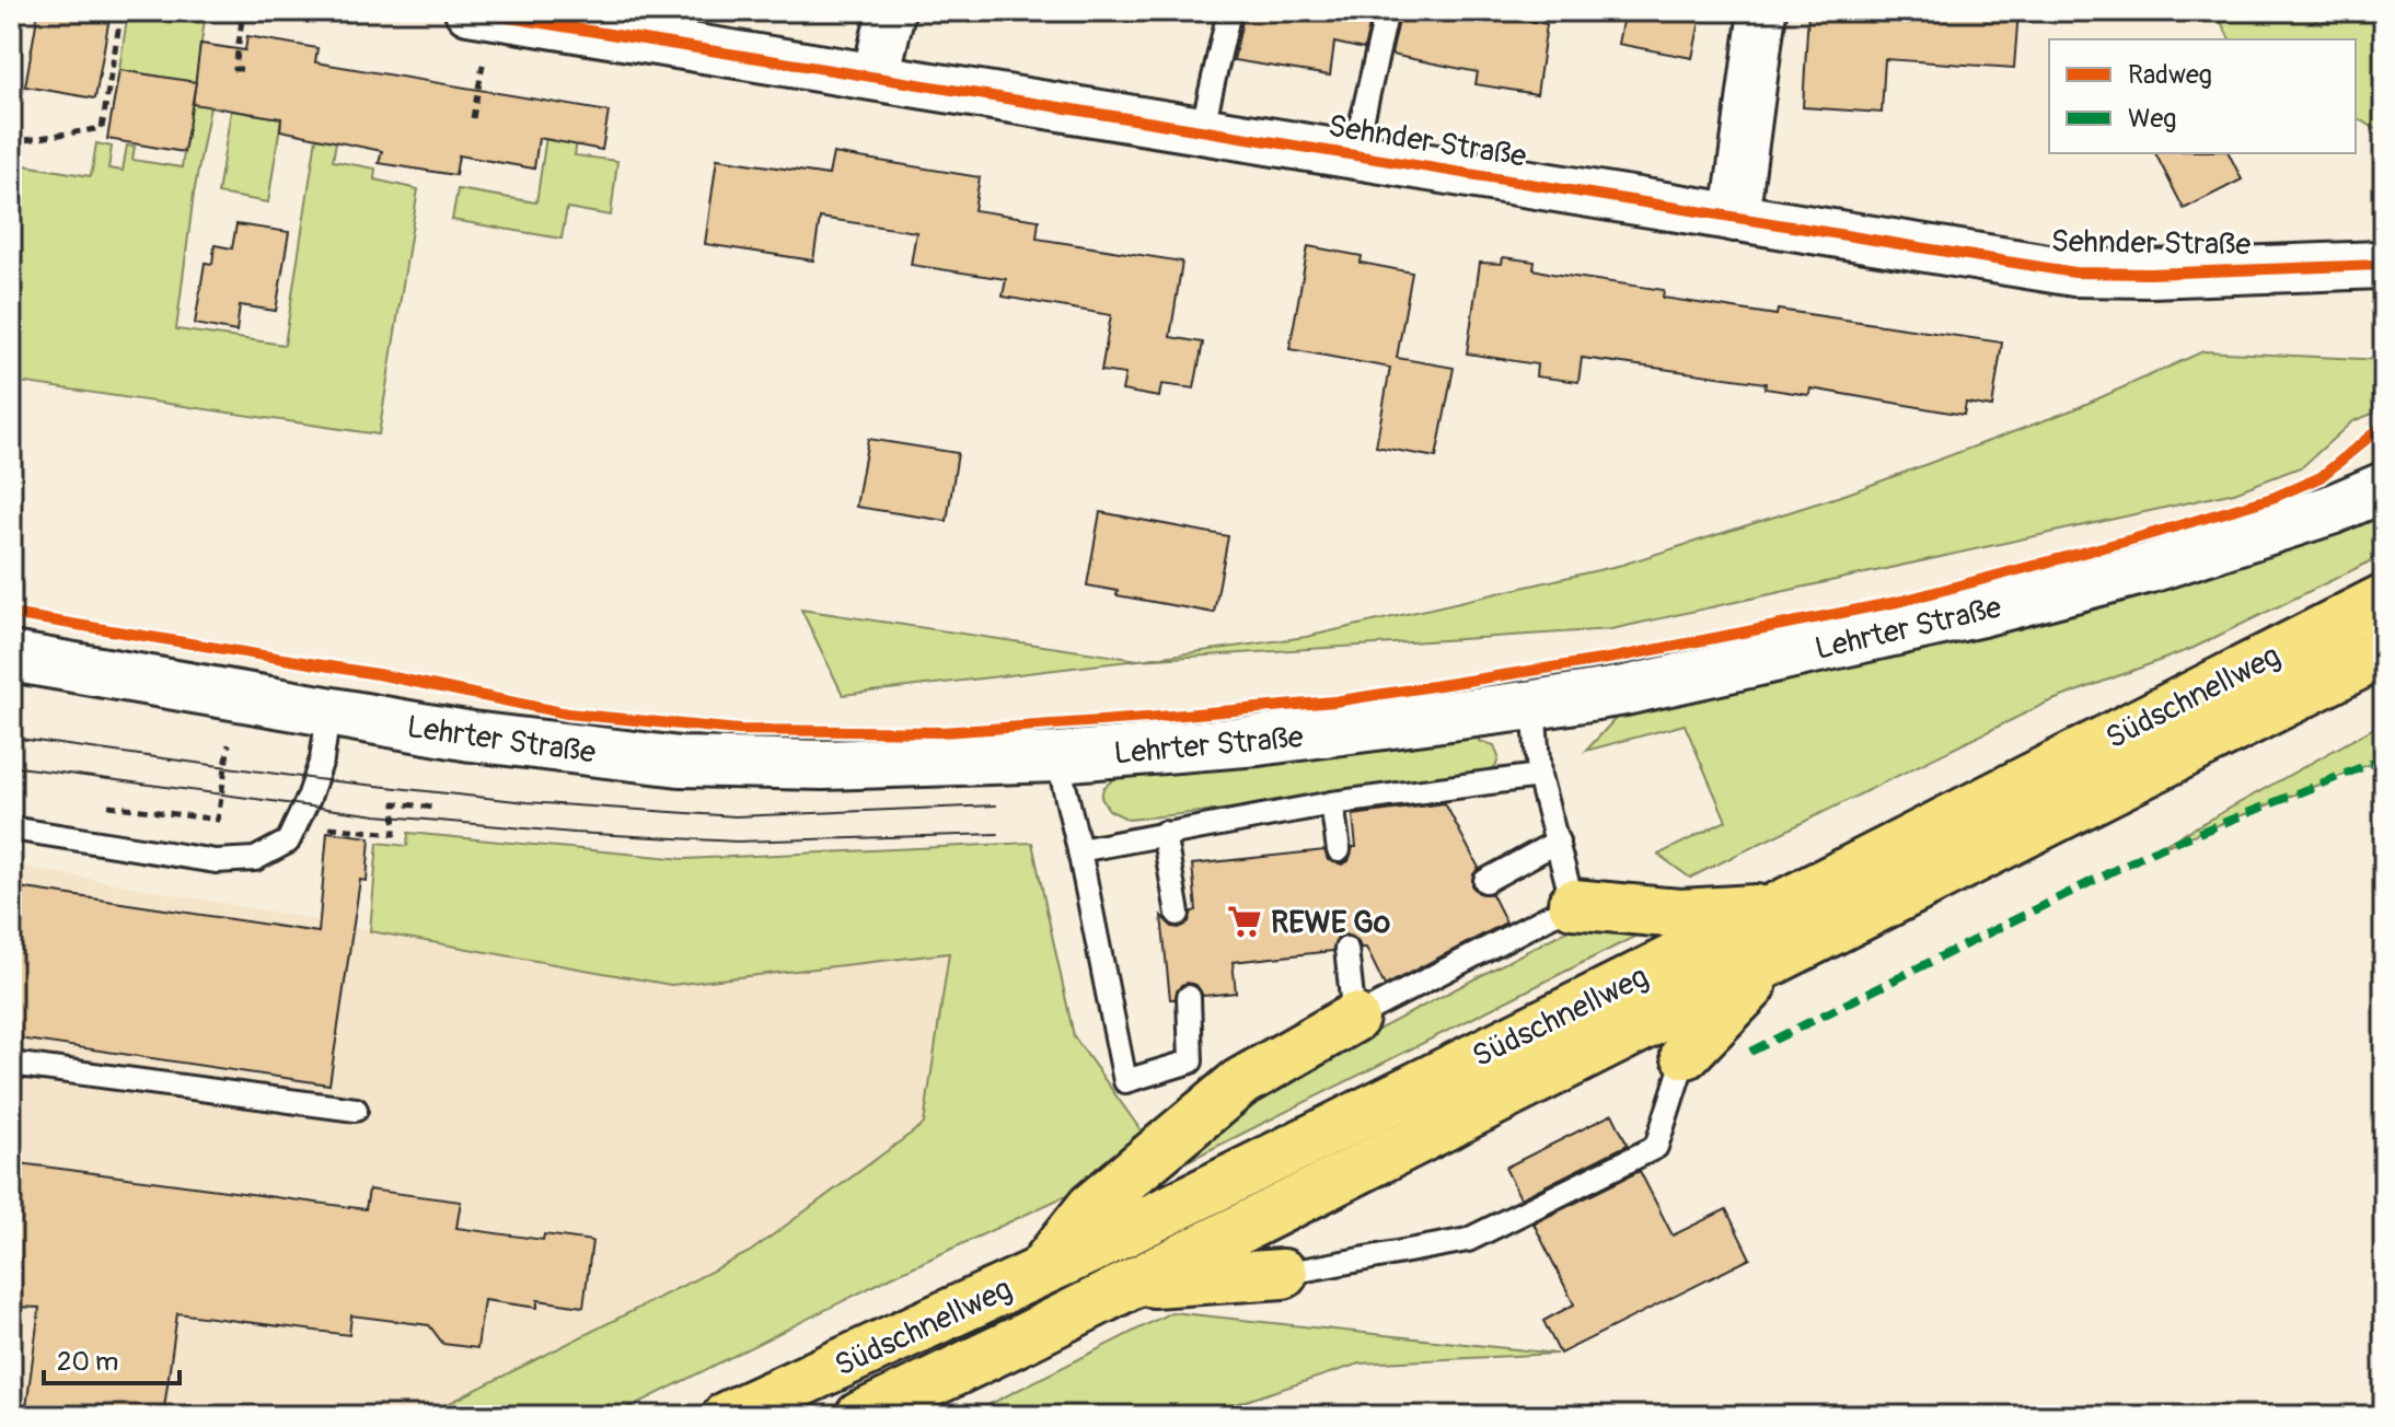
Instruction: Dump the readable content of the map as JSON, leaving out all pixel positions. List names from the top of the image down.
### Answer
{
  "streets": {
    "highway": ["Südschnellweg"],
    "main road": ["Lehrter Straße"],
    "street": ["Sehnder Straße"]
  },
  "places": {
    "supermarket": ["REWE Go"]
  },
  "legend": ["Radweg", "Weg"],
  "scale_bar": "20 m"
}
